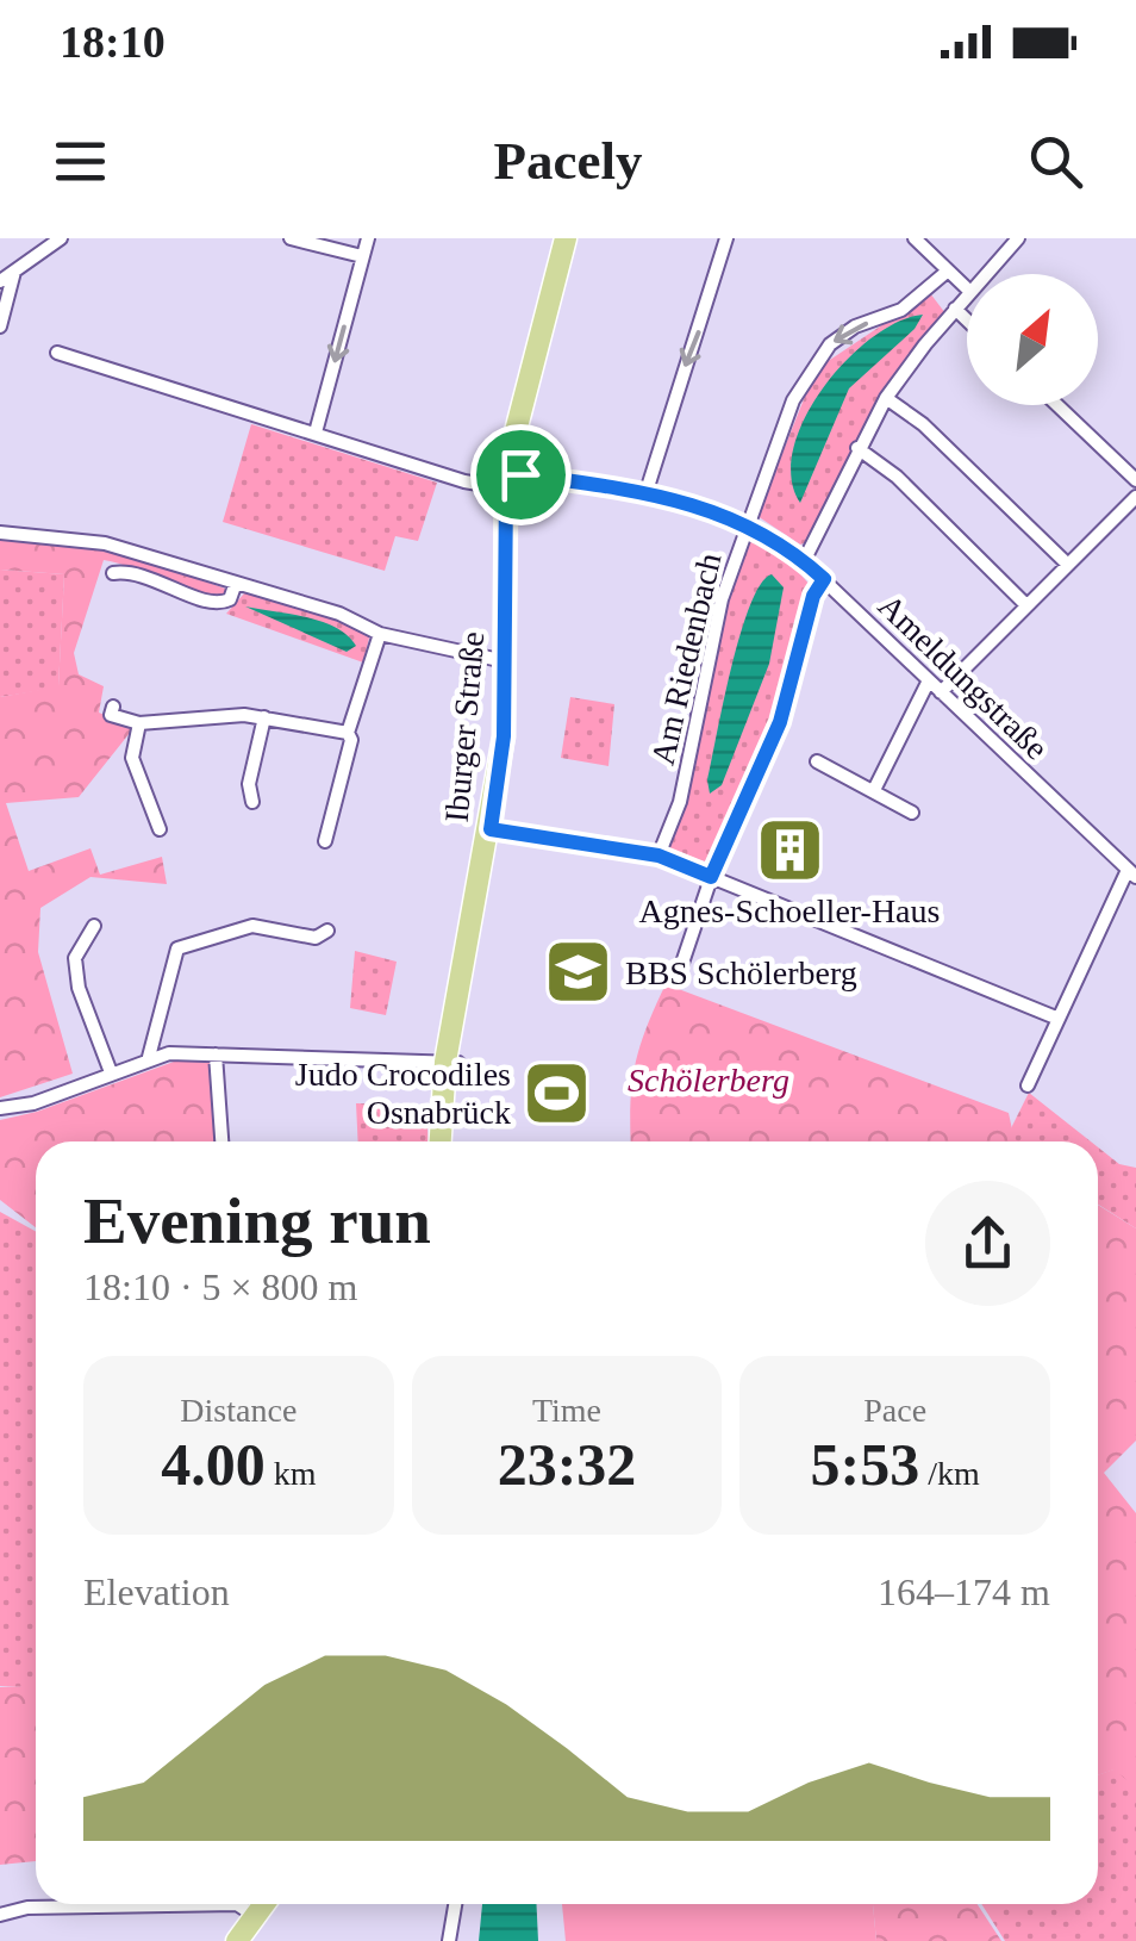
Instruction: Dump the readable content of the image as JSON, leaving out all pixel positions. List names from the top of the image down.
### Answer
{
  "streets": {
    "main road": ["Iburger Straße"],
    "street": ["Am Riedenbach", "Ameldungstraße"]
  },
  "crossings": [
    ["Am Riedenbach", "Ameldungstraße"],
    ["Ameldungstraße", "Iburger Straße"]
  ],
  "parks": ["Schölerberg"],
  "places": {
    "building": ["Agnes-Schoeller-Haus"],
    "school or university": ["BBS Schölerberg"],
    "sports": ["Judo Crocodiles Osnabrück"]
  },
  "north": "top right",
  "page": {
    "status": "18:10",
    "header": "Pacely",
    "heading": ["Evening run", "18:10 · 5 × 800 m"],
    "stats": [
      ["Distance", "4.00 km"],
      ["Time", "23:32"],
      ["Pace", "5:53 /km"]
    ],
    "chart": ["Elevation", "164–174 m"]
  }
}
